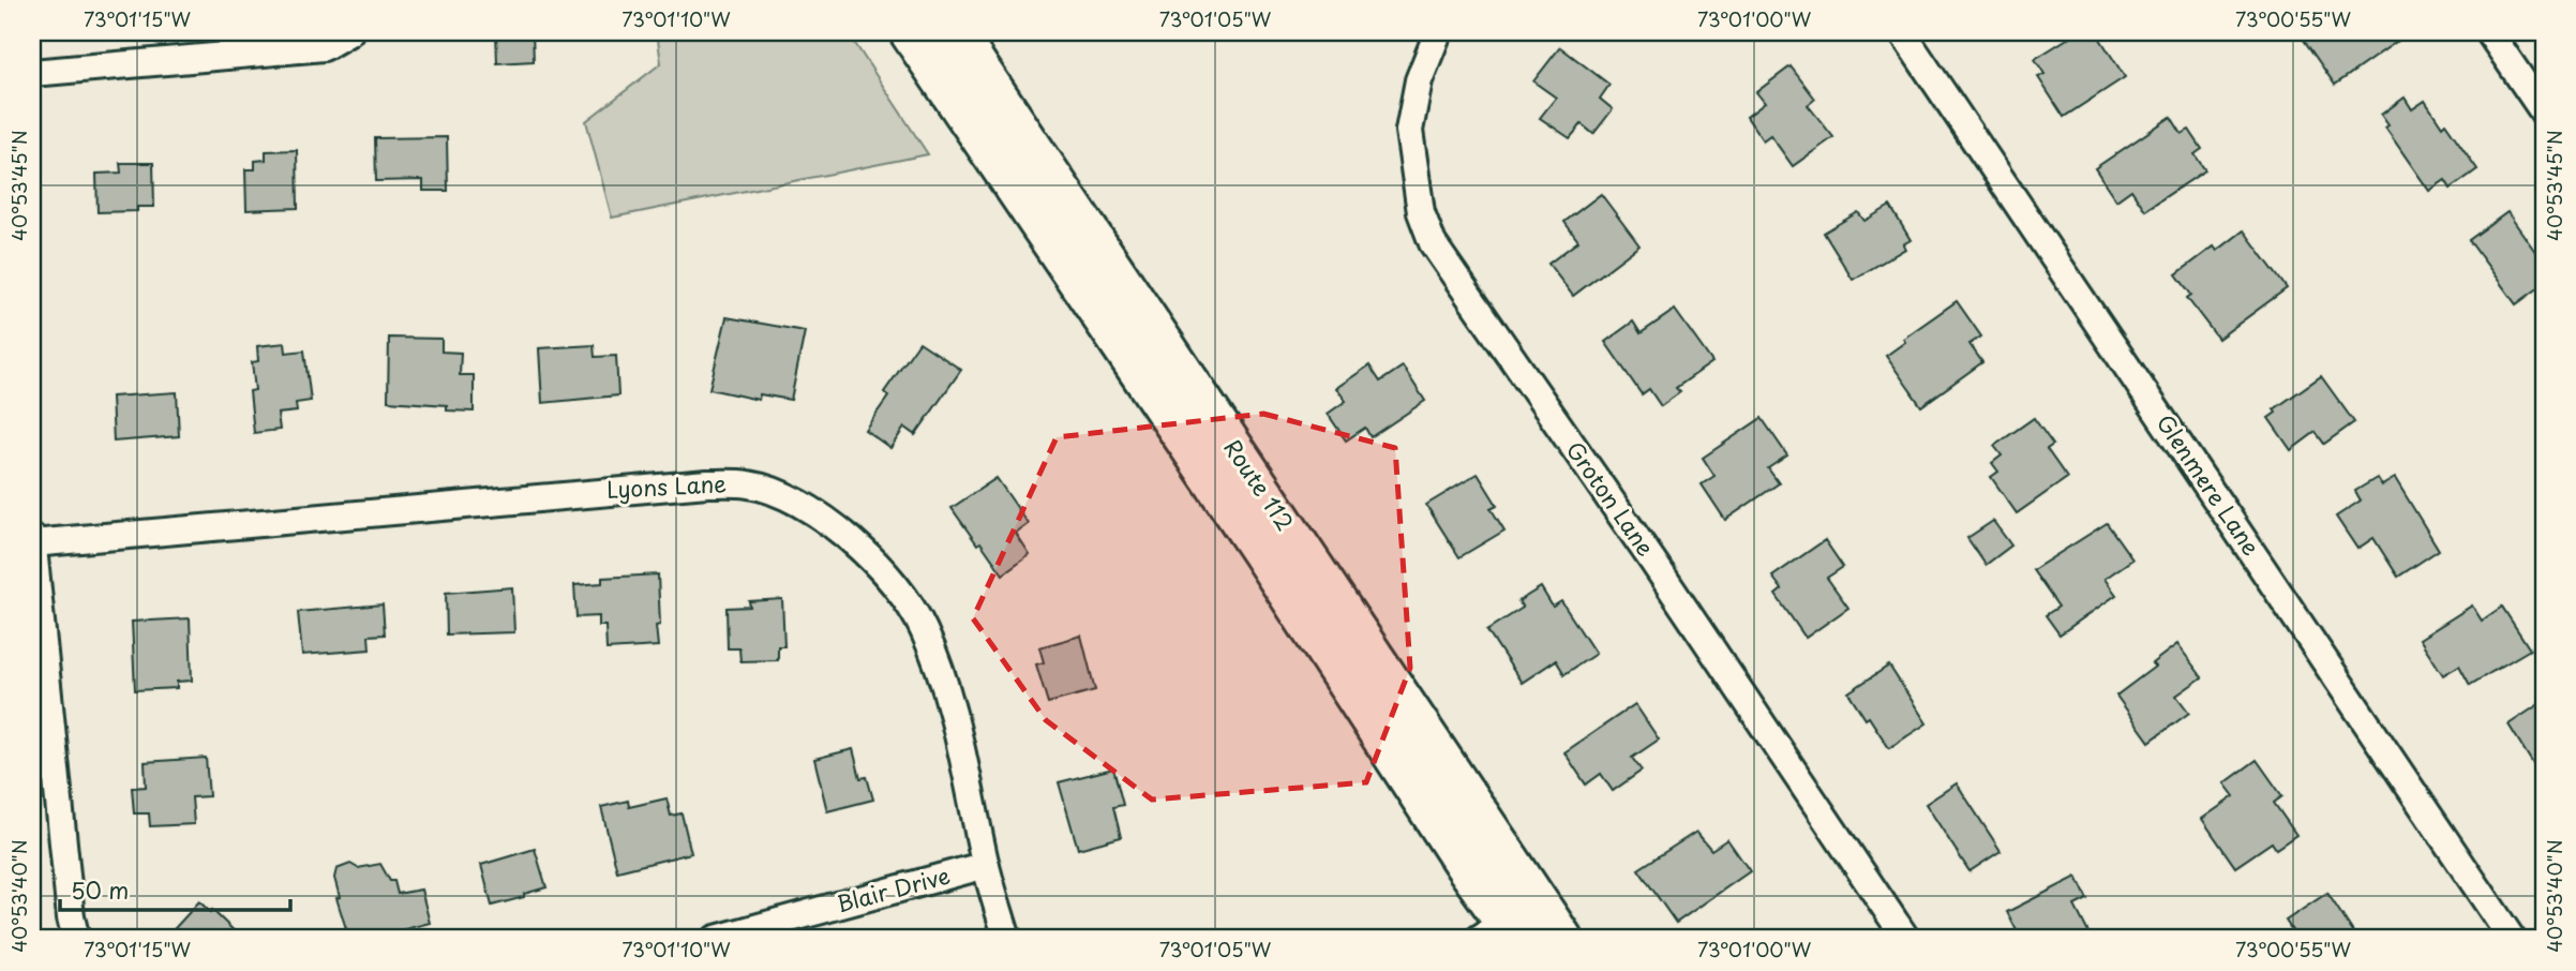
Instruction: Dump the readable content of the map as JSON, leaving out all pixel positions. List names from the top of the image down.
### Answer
{
  "streets": {
    "main road": ["Route 112"],
    "street": [
      "Glenmere Lane",
      "Lyons Lane",
      "Groton Lane",
      "Blair Drive"
    ]
  },
  "crossings": [
    ["Lyons Lane", "Blair Drive"]
  ],
  "scale_bar": "50 m",
  "coordinates": [
    "73°01'15\"W",
    "73°01'10\"W",
    "73°01'05\"W",
    "73°01'00\"W",
    "73°00'55\"W",
    "40°53'45\"N",
    "40°53'40\"N"
  ]
}
